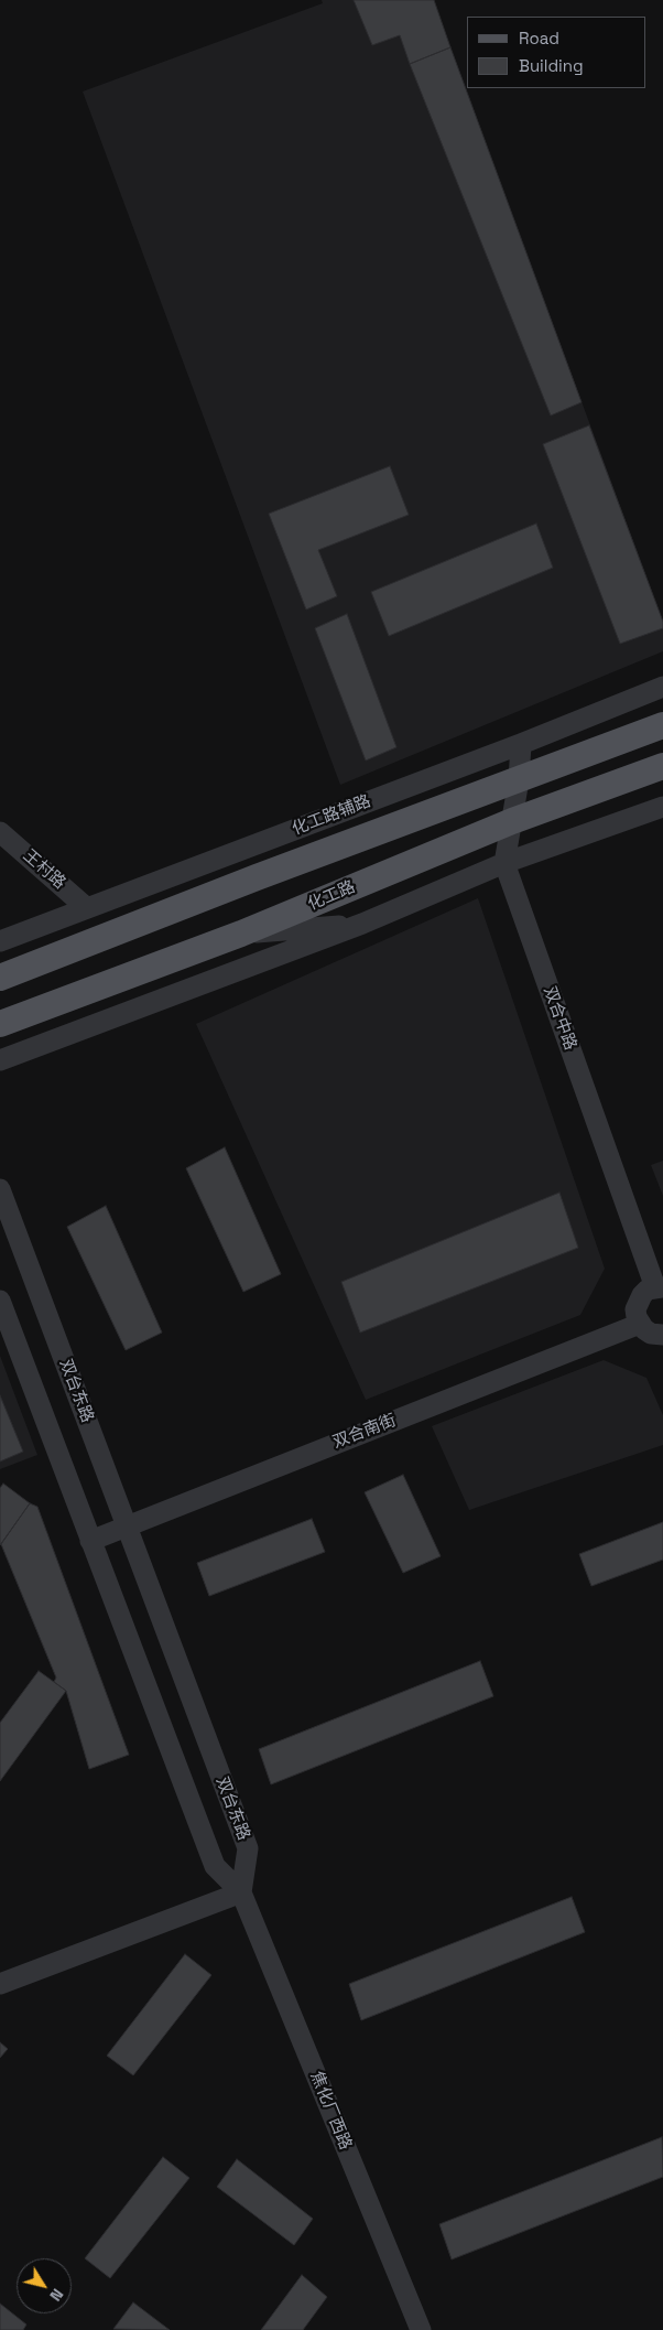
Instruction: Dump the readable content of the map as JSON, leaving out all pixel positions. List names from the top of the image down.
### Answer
{
  "streets": {
    "main road": ["化工路"],
    "street": [
      "化工路辅路",
      "王村路",
      "双合中路",
      "双台东路",
      "双合南街",
      "焦化厂西路"
    ]
  },
  "crossings": [
    ["化工路辅路", "王村路"],
    ["双台东路", "双合南街"],
    ["双台东路", "焦化厂西路"]
  ],
  "legend": ["Road", "Building"],
  "north": "bottom right"
}
